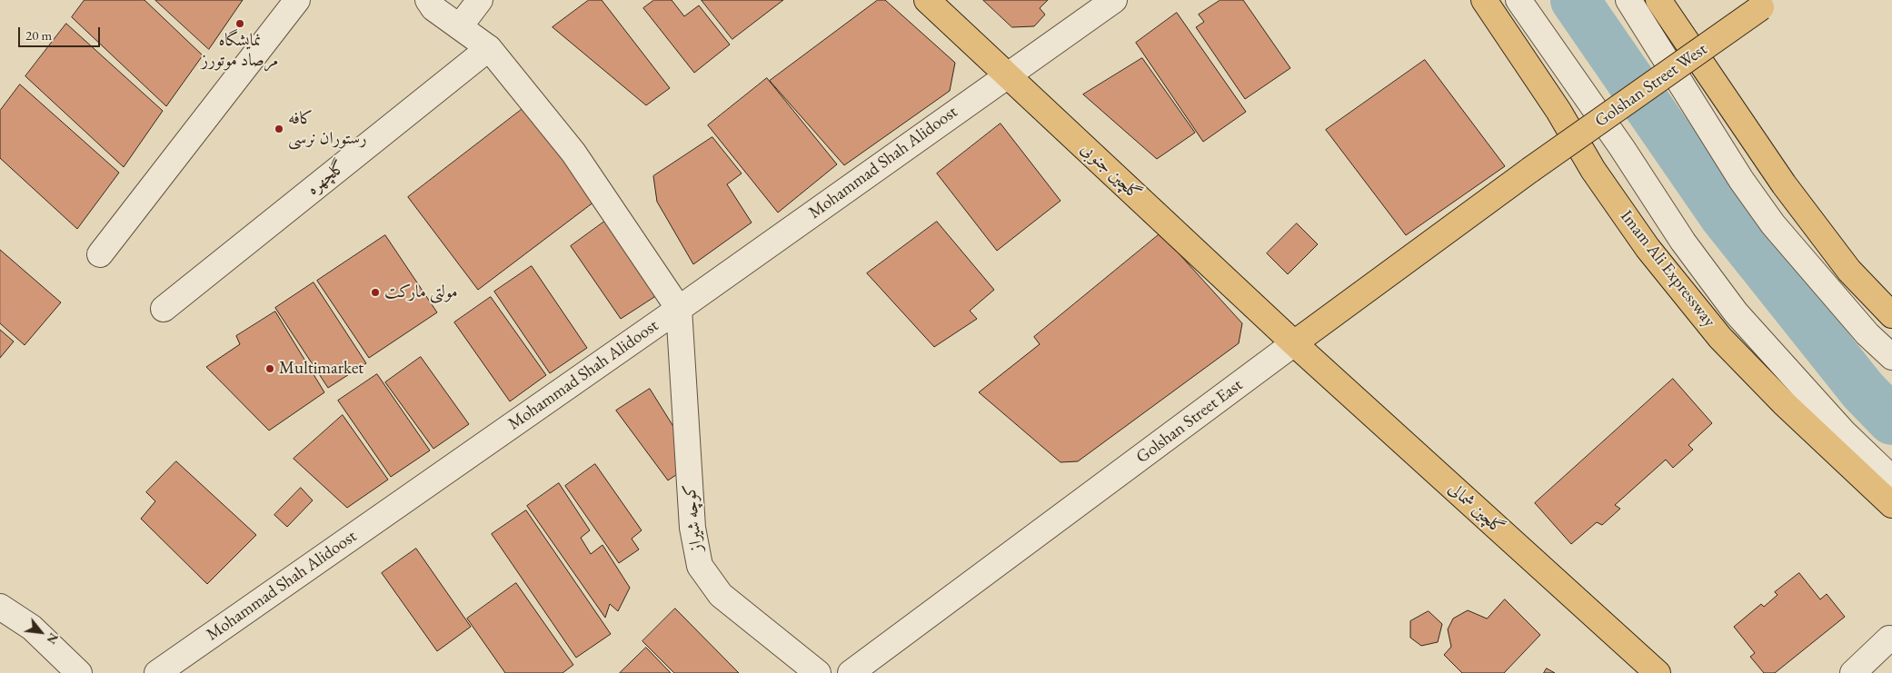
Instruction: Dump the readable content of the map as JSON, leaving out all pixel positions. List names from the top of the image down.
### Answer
{
  "streets": {
    "main road": [
      "Golshan Street West",
      "گلچین جنوبی",
      "Imam Ali Expressway",
      "Golshan Street East",
      "گلچین شمالی"
    ],
    "street": ["Mohammad Shah Alidoost", "گلچهره", "کوچه شیراز"]
  },
  "crossings": [
    ["Golshan Street West", "Golshan Street East"],
    ["Mohammad Shah Alidoost", "گلچین جنوبی"],
    ["Mohammad Shah Alidoost", "کوچه شیراز"],
    ["گلچین جنوبی", "Golshan Street East"],
    ["گلچین جنوبی", "گلچین شمالی"],
    ["Golshan Street East", "گلچین شمالی"]
  ],
  "places": [
    "نمایشگاه مرصاد موتورز",
    "کافه رستوران نرسی",
    "مولتی مارکت",
    "Multimarket"
  ],
  "scale_bar": "20 m",
  "north": "bottom right"
}
